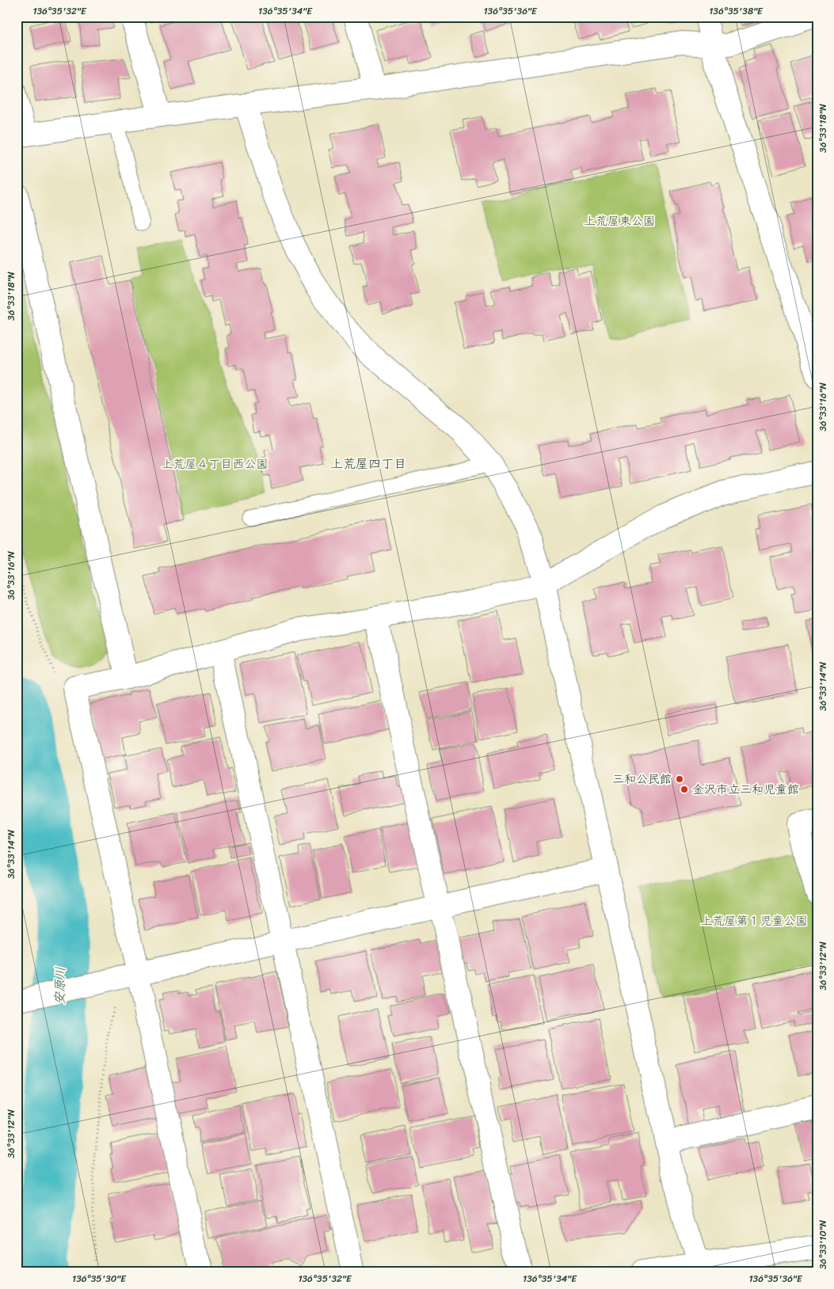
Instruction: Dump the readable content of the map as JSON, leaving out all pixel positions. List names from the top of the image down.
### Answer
{
  "districts": ["上荒屋四丁目"],
  "water": ["安原川"],
  "parks": ["上荒屋東公園", "上荒屋４丁目西公園", "上荒屋第１児童公園"],
  "places": ["三和公民館", "金沢市立三和児童館"],
  "coordinates": [
    "136°35'32\"E",
    "136°35'34\"E",
    "136°35'36\"E",
    "136°35'38\"E",
    "36°33'18\"N",
    "36°33'16\"N",
    "36°33'14\"N",
    "36°33'12\"N",
    "36°33'10\"N",
    "136°35'30\"E"
  ]
}
